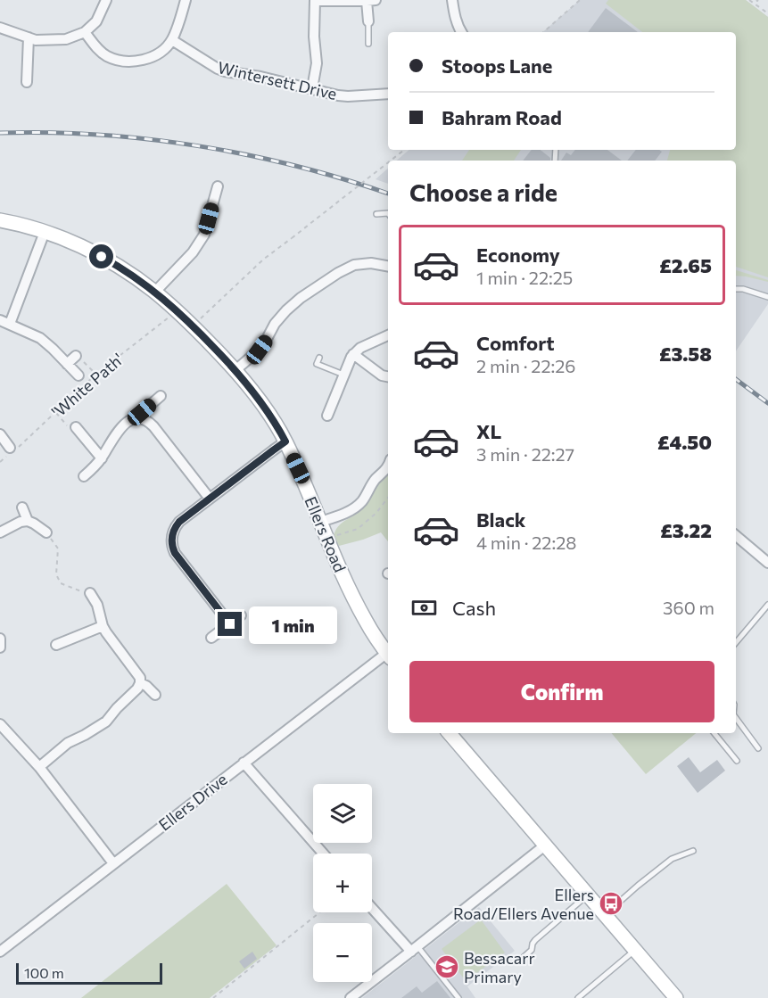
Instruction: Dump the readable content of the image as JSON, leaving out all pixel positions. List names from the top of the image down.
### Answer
{
  "streets": {
    "street": ["Wintersett Drive", "Ellers Road", "Ellers Drive"],
    "path": ["'White Path'"]
  },
  "crossings": [
    ["'White Path'", "Ellers Road"]
  ],
  "places": {
    "bus stop": ["Ellers Road/Ellers Avenue"],
    "school or university": ["Bessacarr Primary"]
  },
  "scale_bar": "100 m",
  "page": {
    "banner": ["Stoops Lane", "Bahram Road"],
    "heading": "Choose a ride",
    "list": [
      {
        "name": "Economy",
        "note": "1 min · 22:25",
        "value": "£2.65"
      },
      {
        "name": "Comfort",
        "note": "2 min · 22:26",
        "value": "£3.58"
      },
      {
        "name": "XL",
        "note": "3 min · 22:27",
        "value": "£4.50"
      },
      {
        "name": "Black",
        "note": "4 min · 22:28",
        "value": "£3.22"
      }
    ],
    "pay": ["Cash", "360 m"],
    "bubble": "1 min",
    "buttons": "Confirm",
    "map_buttons": ["+", "−"],
    "scale": "100 m"
  }
}
